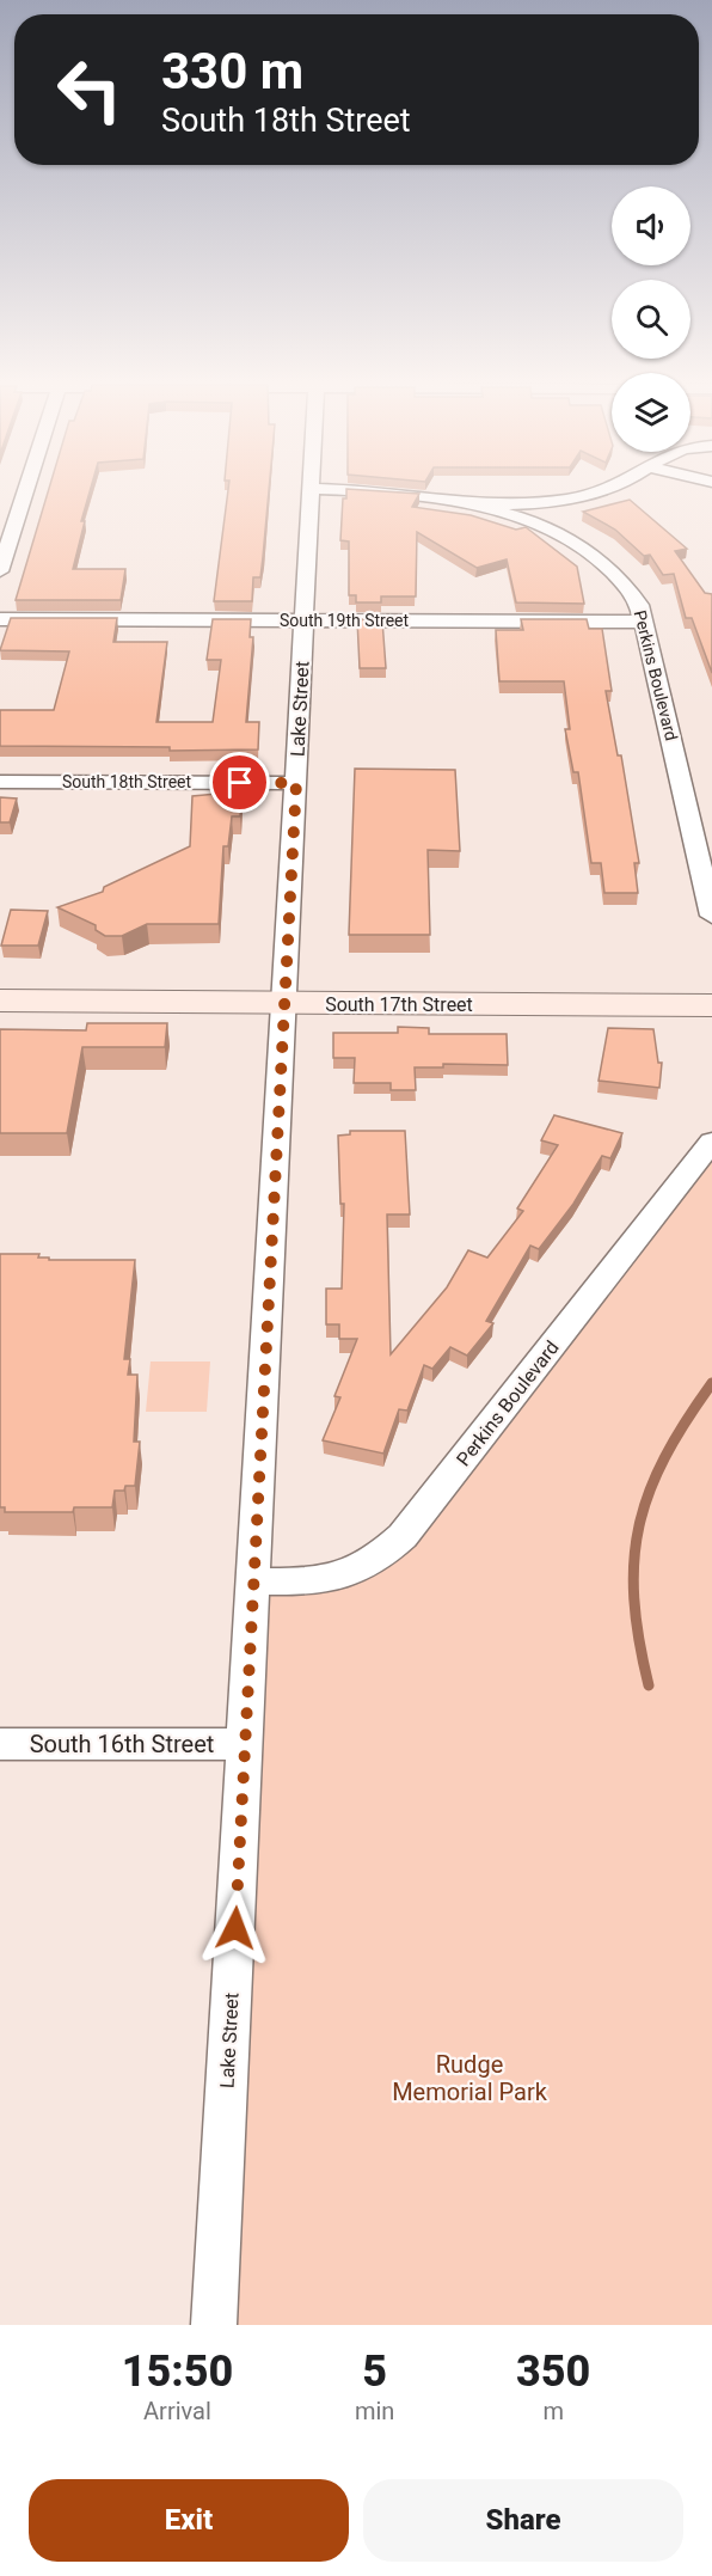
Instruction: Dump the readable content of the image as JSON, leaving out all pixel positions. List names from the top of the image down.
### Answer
{
  "streets": {
    "main road": ["South 17th Street"],
    "street": [
      "South 19th Street",
      "Perkins Boulevard",
      "Lake Street",
      "South 18th Street",
      "South 16th Street"
    ]
  },
  "crossings": [
    ["South 19th Street", "Perkins Boulevard"],
    ["South 19th Street", "Lake Street"],
    ["Perkins Boulevard", "Lake Street"],
    ["Lake Street", "South 18th Street"],
    ["Lake Street", "South 17th Street"],
    ["Lake Street", "South 16th Street"]
  ],
  "parks": ["Rudge Memorial Park"],
  "page": {
    "turn": ["330 m", "South 18th Street"],
    "eta": [
      "15:50",
      "Arrival",
      "5",
      "min",
      "350",
      "m"
    ],
    "buttons": ["Exit", "Share"]
  }
}
